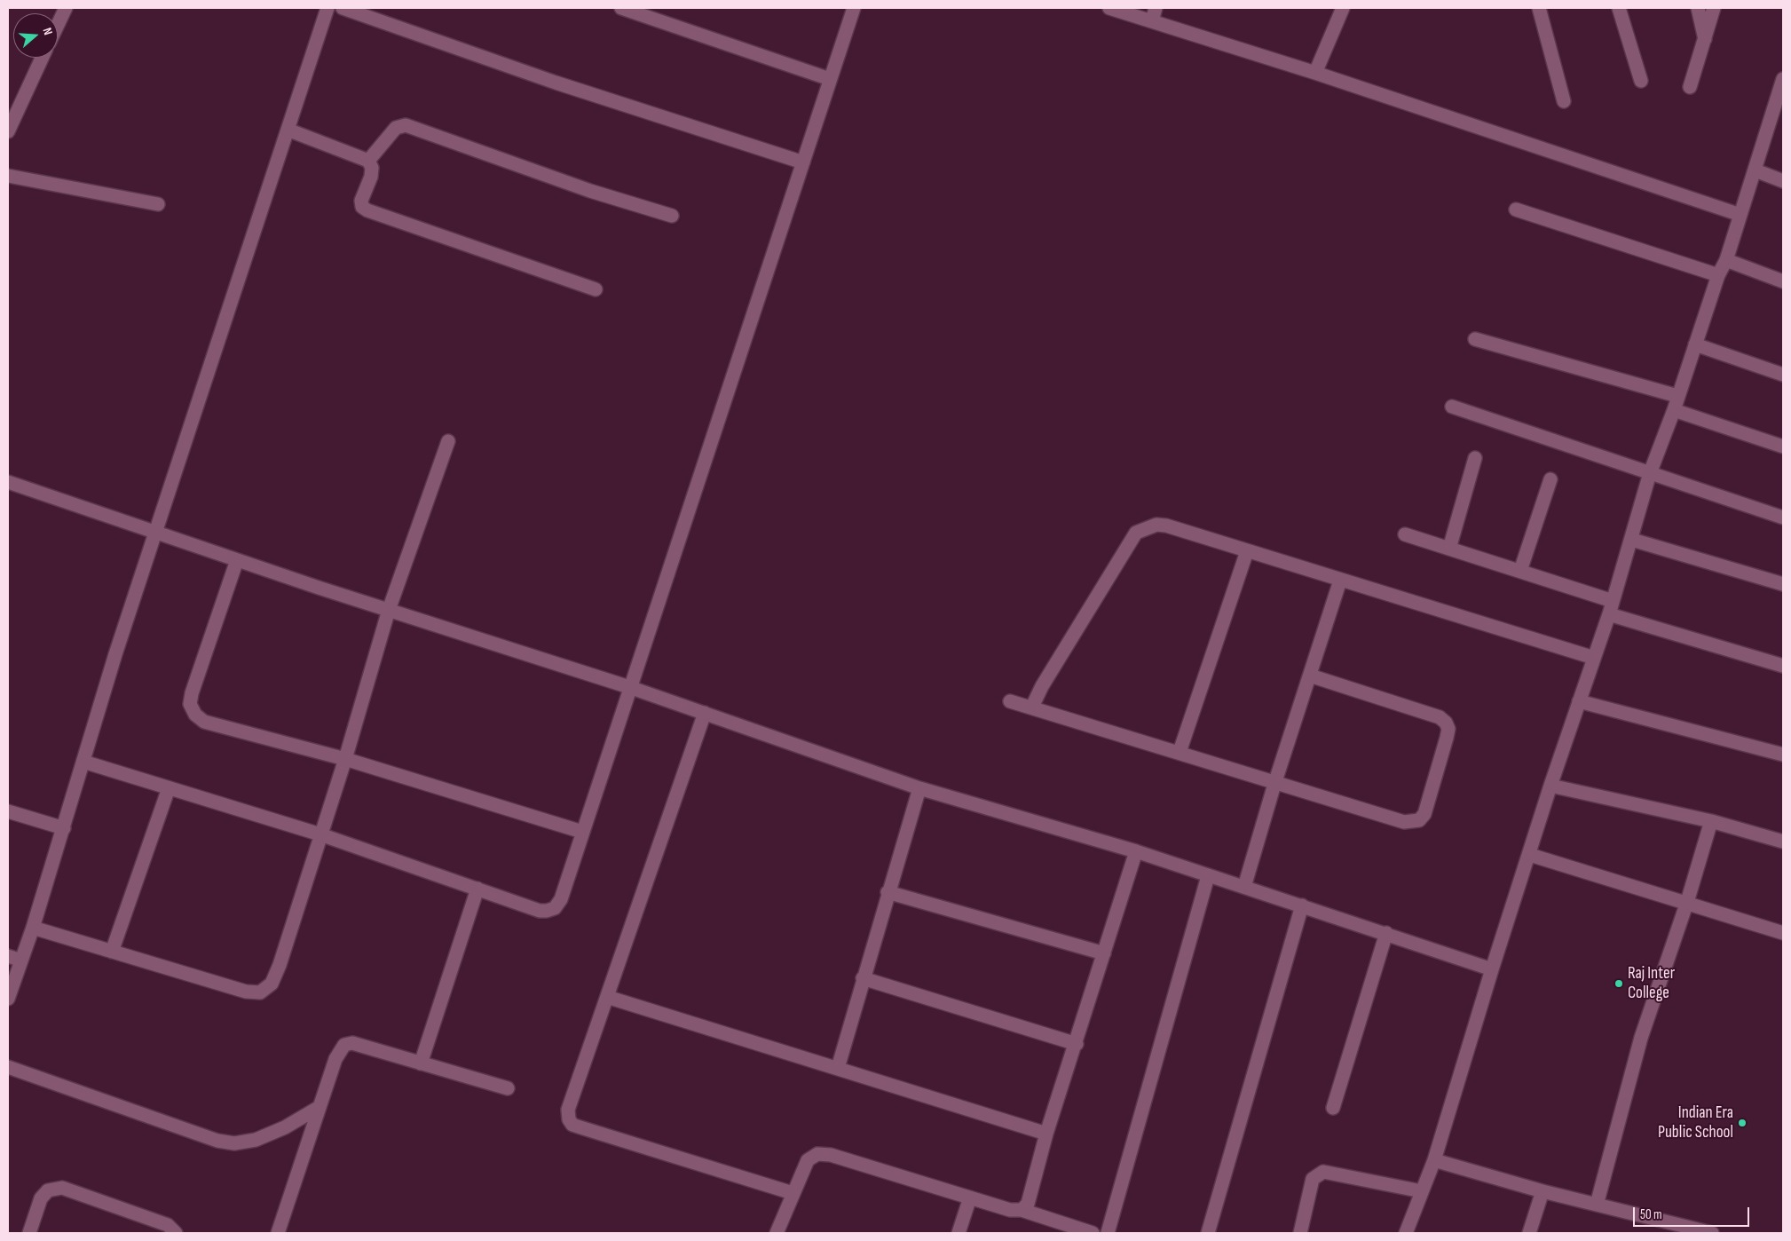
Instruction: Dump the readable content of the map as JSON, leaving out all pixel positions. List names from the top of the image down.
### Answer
{
  "places": ["Raj Inter College", "Indian Era Public School"],
  "scale_bar": "50 m",
  "north": "right"
}
